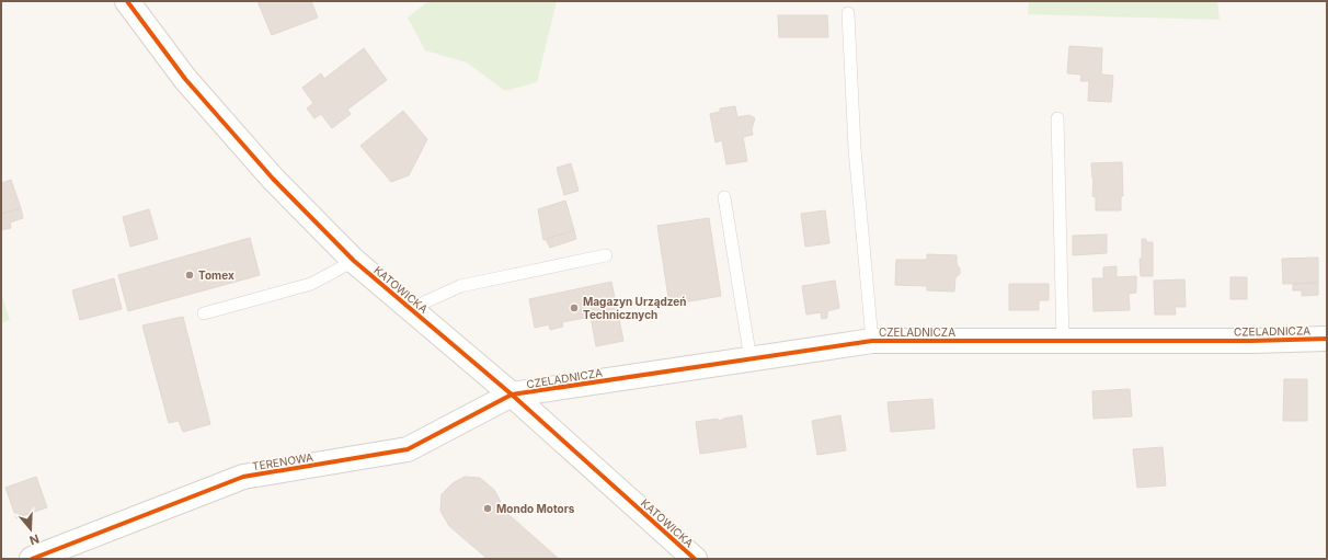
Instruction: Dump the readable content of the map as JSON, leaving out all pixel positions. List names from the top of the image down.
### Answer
{
  "streets": {
    "street": ["KATOWICKA", "CZELADNICZA", "TERENOWA"]
  },
  "crossings": [
    ["KATOWICKA", "CZELADNICZA"],
    ["KATOWICKA", "TERENOWA"],
    ["CZELADNICZA", "TERENOWA"]
  ],
  "places": ["Tomex", "Magazyn Urządzeń Technicznych", "Mondo Motors"],
  "north": "bottom"
}
